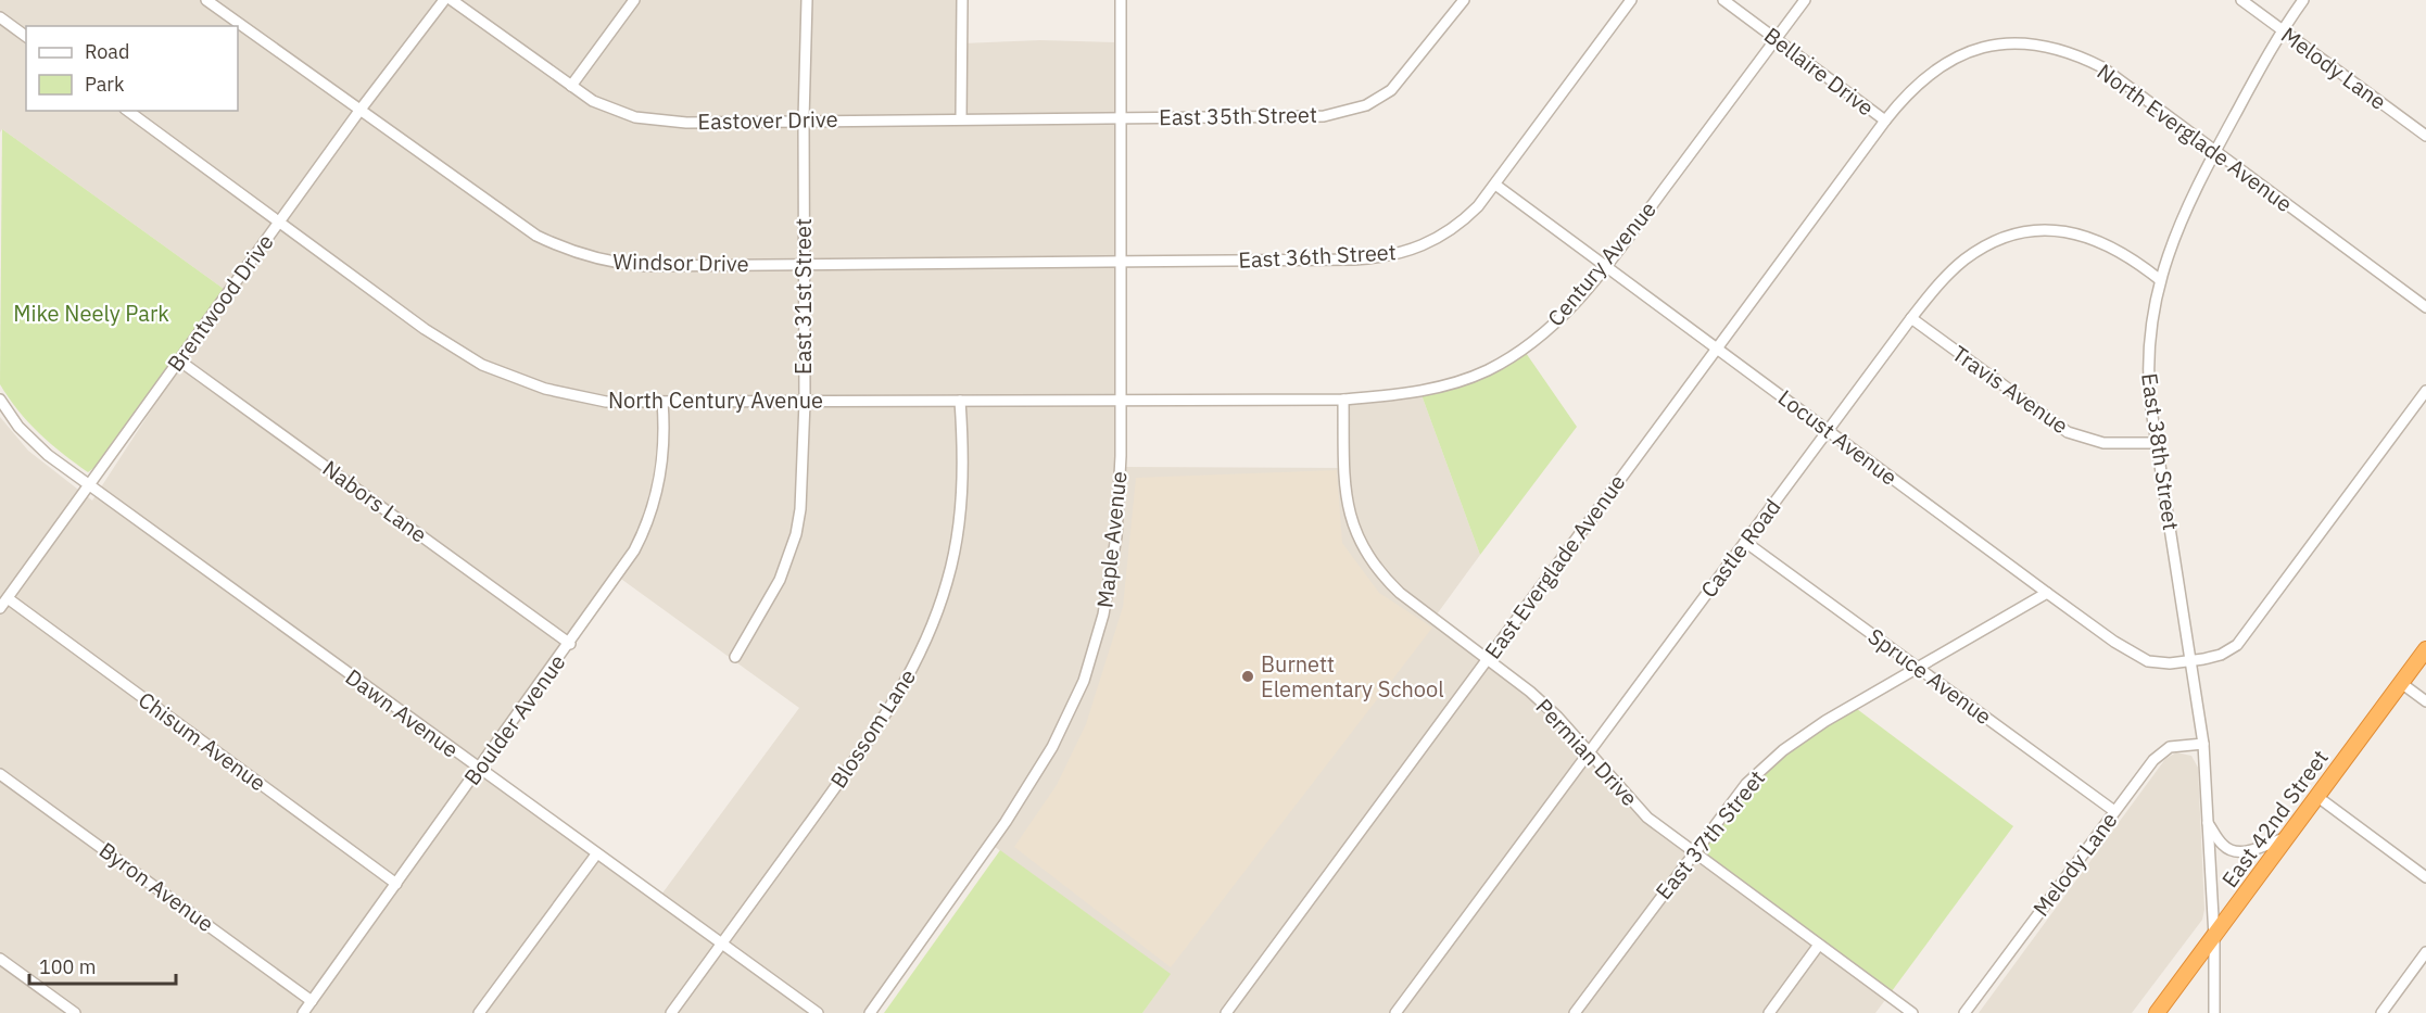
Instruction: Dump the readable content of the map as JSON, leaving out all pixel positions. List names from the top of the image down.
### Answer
{
  "streets": {
    "highway": ["East 42nd Street"],
    "street": [
      "Melody Lane",
      "Bellaire Drive",
      "East 35th Street",
      "Eastover Drive",
      "North Everglade Avenue",
      "East 36th Street",
      "Windsor Drive",
      "Century Avenue",
      "East 31st Street",
      "Brentwood Drive",
      "Travis Avenue",
      "North Century Avenue",
      "Locust Avenue",
      "East 38th Street",
      "Nabors Lane",
      "Maple Avenue",
      "Castle Road",
      "East Everglade Avenue",
      "Spruce Avenue",
      "Dawn Avenue",
      "Boulder Avenue",
      "Blossom Lane",
      "Chisum Avenue",
      "Permian Drive",
      "East 37th Street",
      "Byron Avenue"
    ]
  },
  "crossings": [
    ["Melody Lane", "East 38th Street"],
    ["Melody Lane", "Spruce Avenue"],
    ["Bellaire Drive", "North Everglade Avenue"],
    ["Bellaire Drive", "Century Avenue"],
    ["Bellaire Drive", "East Everglade Avenue"],
    ["East 35th Street", "Eastover Drive"],
    ["East 35th Street", "Maple Avenue"],
    ["Eastover Drive", "East 31st Street"],
    ["Eastover Drive", "Maple Avenue"],
    ["North Everglade Avenue", "East 38th Street"],
    ["North Everglade Avenue", "East Everglade Avenue"],
    ["East 36th Street", "Windsor Drive"],
    ["East 36th Street", "Locust Avenue"],
    ["East 36th Street", "Maple Avenue"],
    ["Windsor Drive", "East 31st Street"],
    ["Windsor Drive", "Brentwood Drive"],
    ["Windsor Drive", "Maple Avenue"],
    ["Century Avenue", "North Century Avenue"],
    ["Century Avenue", "Locust Avenue"],
    ["Century Avenue", "Maple Avenue"],
    ["Century Avenue", "Permian Drive"],
    ["East 31st Street", "North Century Avenue"],
    ["Brentwood Drive", "North Century Avenue"],
    ["Brentwood Drive", "Nabors Lane"],
    ["Brentwood Drive", "Dawn Avenue"],
    ["Brentwood Drive", "Chisum Avenue"],
    ["Travis Avenue", "East 38th Street"],
    ["Travis Avenue", "Castle Road"],
    ["North Century Avenue", "Maple Avenue"],
    ["North Century Avenue", "Boulder Avenue"],
    ["North Century Avenue", "Blossom Lane"],
    ["Locust Avenue", "East 38th Street"],
    ["Locust Avenue", "Castle Road"],
    ["Locust Avenue", "East Everglade Avenue"],
    ["Locust Avenue", "East 37th Street"],
    ["East 38th Street", "Castle Road"],
    ["East 38th Street", "East 42nd Street"],
    ["Nabors Lane", "Boulder Avenue"],
    ["Castle Road", "Spruce Avenue"],
    ["Castle Road", "Permian Drive"],
    ["East Everglade Avenue", "Permian Drive"],
    ["Spruce Avenue", "East 37th Street"],
    ["Dawn Avenue", "Boulder Avenue"],
    ["Dawn Avenue", "Blossom Lane"],
    ["Boulder Avenue", "Chisum Avenue"],
    ["Boulder Avenue", "Byron Avenue"],
    ["Permian Drive", "East 37th Street"]
  ],
  "parks": ["Mike Neely Park"],
  "places": ["Burnett Elementary School"],
  "legend": ["Road", "Park"],
  "scale_bar": "100 m"
}
